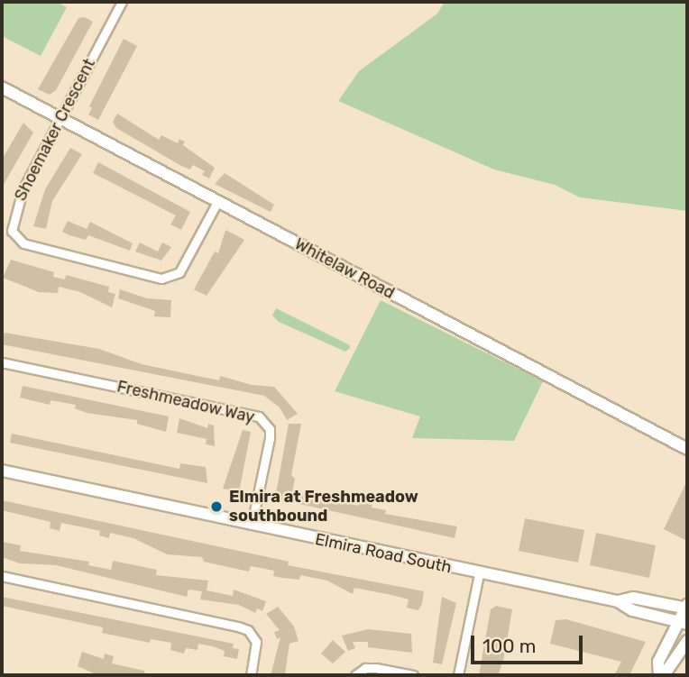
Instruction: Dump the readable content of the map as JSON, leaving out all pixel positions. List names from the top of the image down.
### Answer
{
  "streets": {
    "street": [
      "Shoemaker Crescent",
      "Whitelaw Road",
      "Freshmeadow Way",
      "Elmira Road South"
    ]
  },
  "crossings": [
    ["Shoemaker Crescent", "Whitelaw Road"],
    ["Freshmeadow Way", "Elmira Road South"]
  ],
  "places": ["Elmira at Freshmeadow southbound"],
  "scale_bar": "100 m"
}
